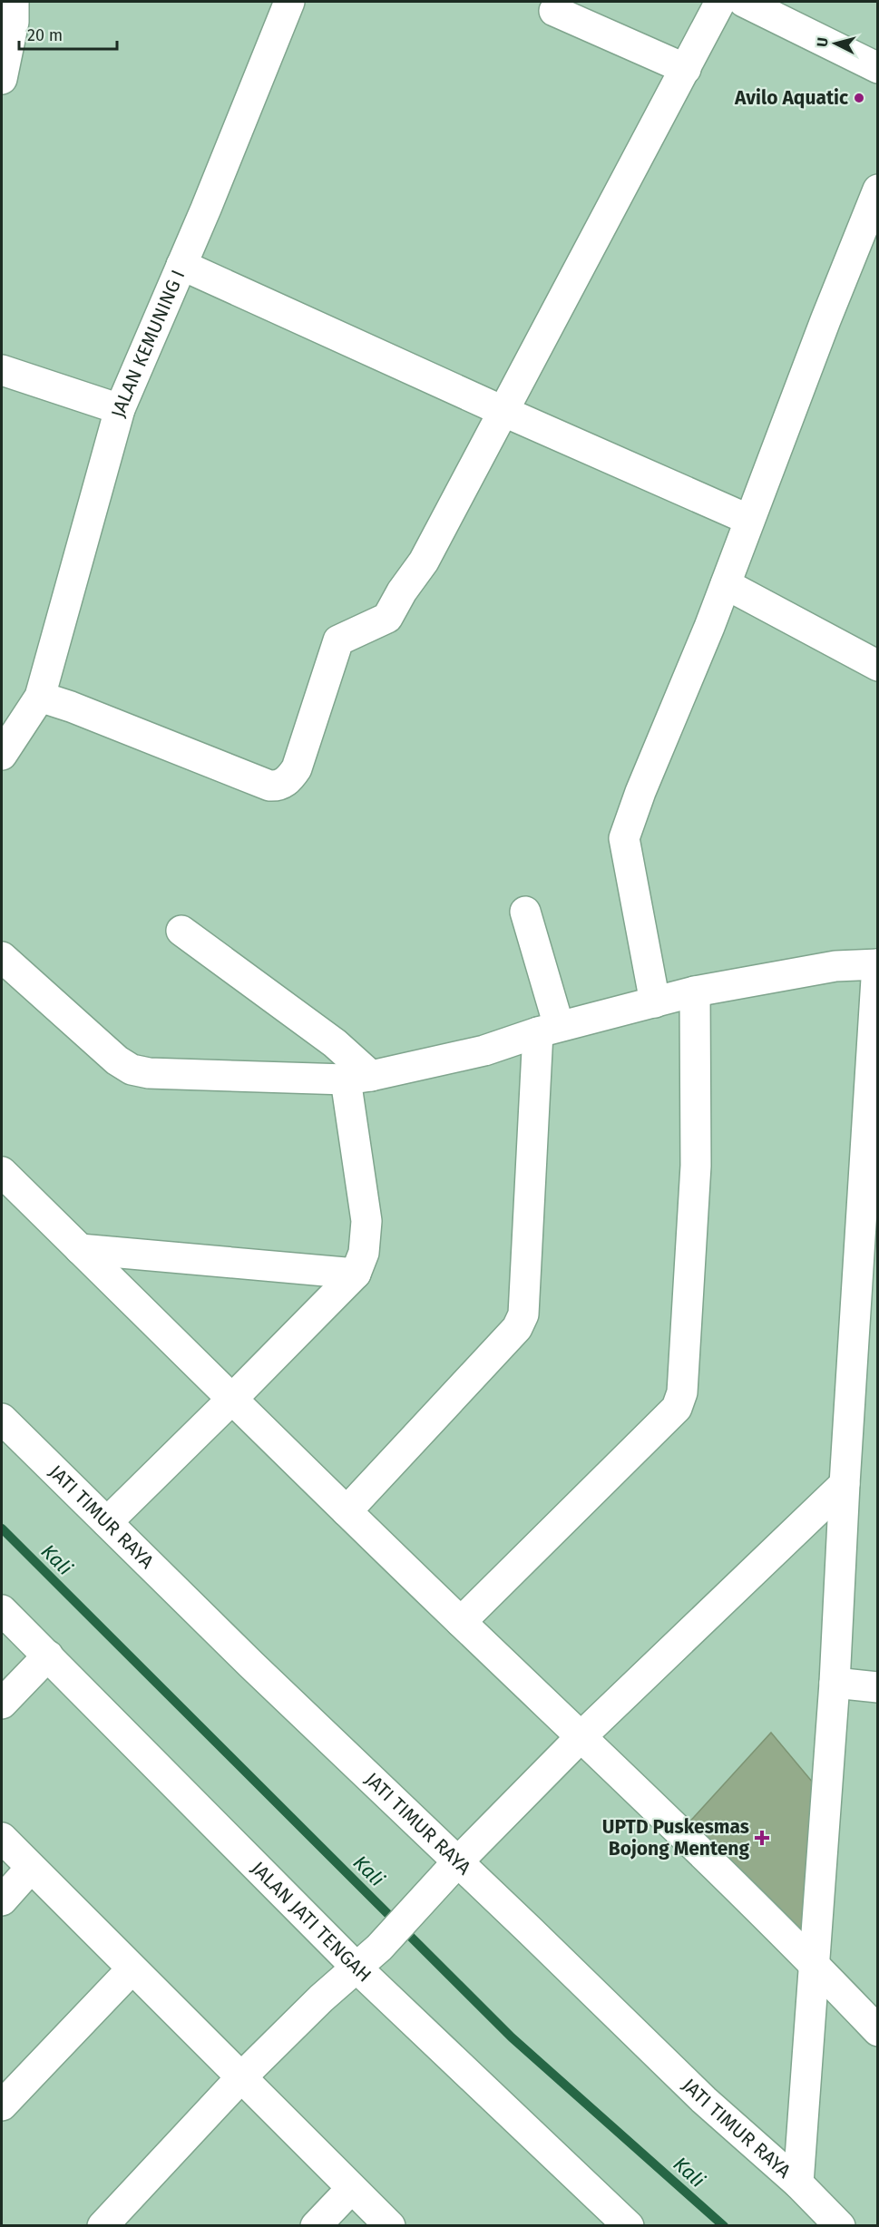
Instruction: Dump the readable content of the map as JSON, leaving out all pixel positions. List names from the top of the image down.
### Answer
{
  "streets": {
    "street": ["JALAN KEMUNING I", "JATI TIMUR RAYA", "JALAN JATI TENGAH"]
  },
  "water": ["Kali"],
  "places": {
    "other": ["Avilo Aquatic"],
    "health": ["UPTD Puskesmas Bojong Menteng"]
  },
  "scale_bar": "20 m",
  "north": "left"
}
